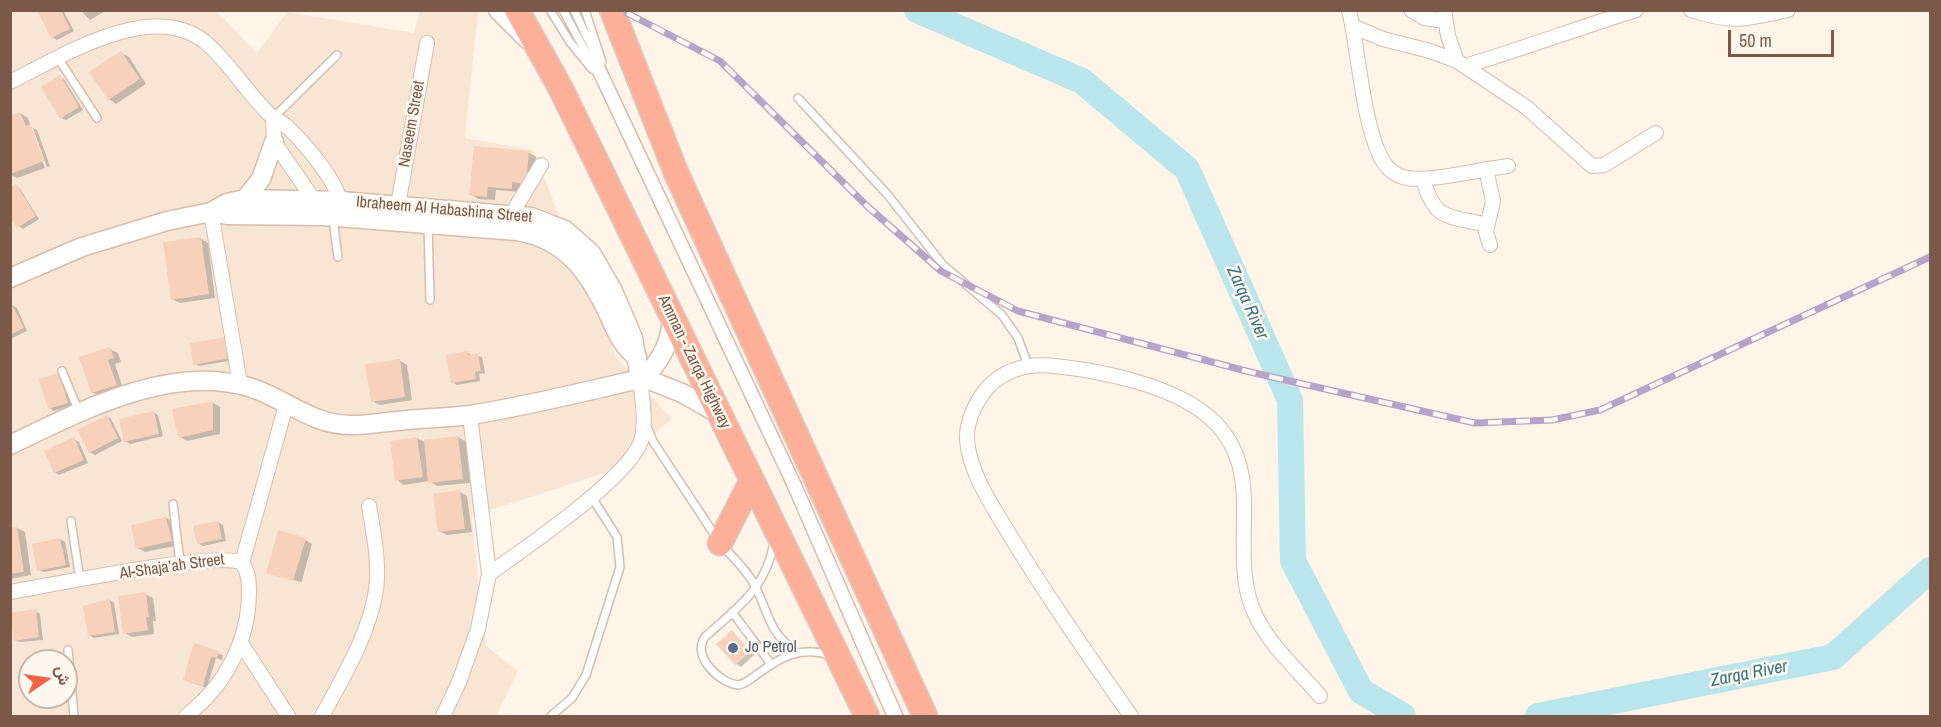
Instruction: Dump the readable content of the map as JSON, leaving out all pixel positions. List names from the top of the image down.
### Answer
{
  "streets": {
    "highway": ["Amman - Zarqa Highway"],
    "street": ["Naseem Street", "Ibraheem Al Habashina Street", "Al-Shaja’ah Street"]
  },
  "crossings": [
    ["Naseem Street", "Ibraheem Al Habashina Street"]
  ],
  "water": ["Zarqa River"],
  "places": ["Jo Petrol"],
  "scale_bar": "50 m",
  "north": "right"
}
